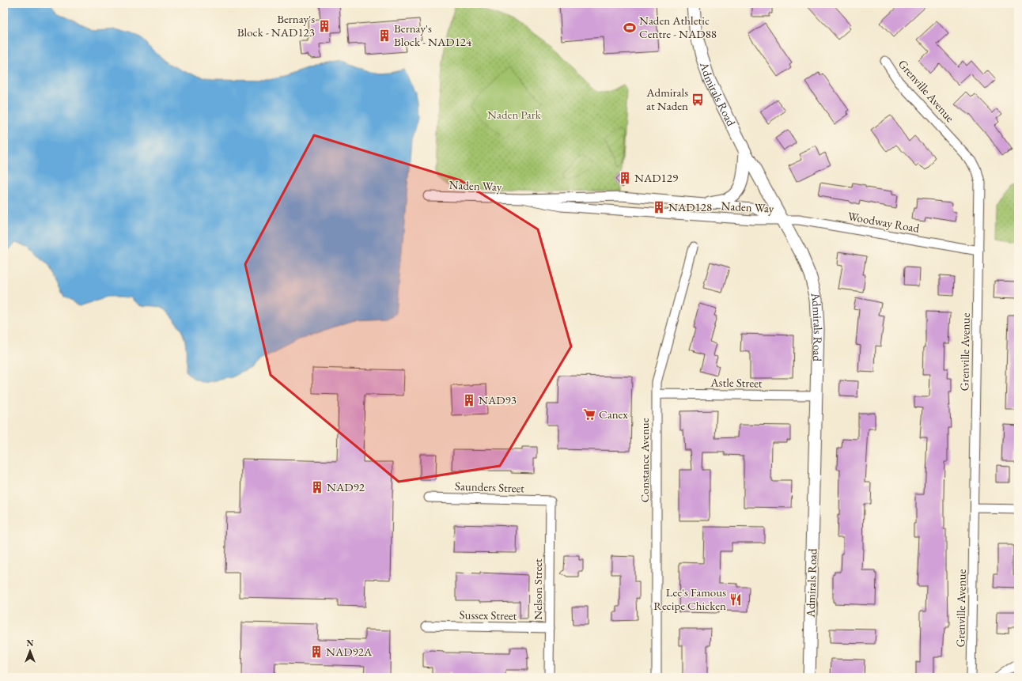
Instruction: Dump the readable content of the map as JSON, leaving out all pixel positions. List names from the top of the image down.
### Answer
{
  "streets": {
    "main road": ["Admirals Road"],
    "street": [
      "Grenville Avenue",
      "Naden Way",
      "Woodway Road",
      "Astle Street",
      "Constance Avenue",
      "Saunders Street",
      "Nelson Street",
      "Sussex Street"
    ]
  },
  "crossings": [
    ["Grenville Avenue", "Woodway Road"],
    ["Admirals Road", "Naden Way"],
    ["Admirals Road", "Woodway Road"],
    ["Admirals Road", "Astle Street"],
    ["Naden Way", "Woodway Road"],
    ["Astle Street", "Constance Avenue"],
    ["Saunders Street", "Nelson Street"],
    ["Nelson Street", "Sussex Street"]
  ],
  "parks": ["Naden Park"],
  "places": {
    "building": [
      "Bernay's Block - NAD123",
      "Bernay's Block - NAD124",
      "NAD129",
      "NAD128",
      "NAD93",
      "NAD92",
      "NAD92A"
    ],
    "sports": ["Naden Athletic Centre - NAD88"],
    "bus stop": ["Admirals at Naden"],
    "supermarket": ["Canex"],
    "restaurant": ["Lee's Famous Recipe Chicken"]
  },
  "north": "top"
}
